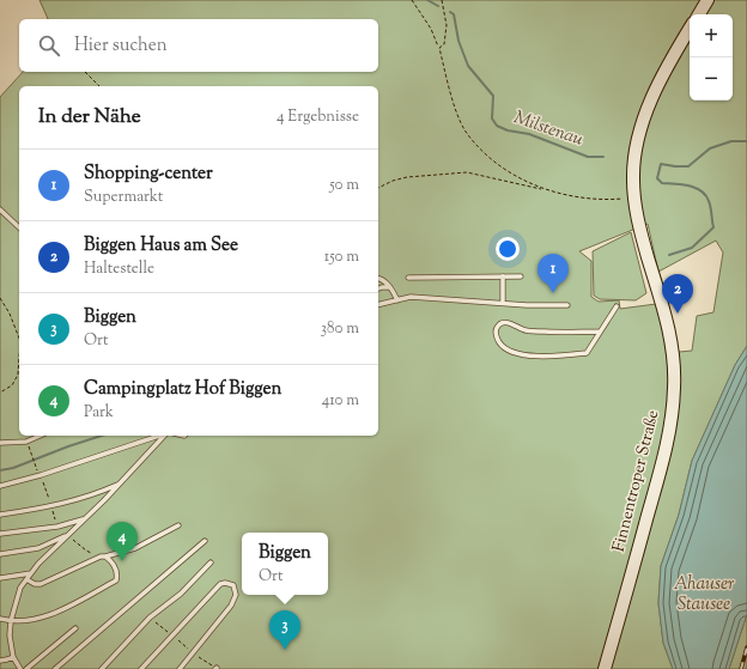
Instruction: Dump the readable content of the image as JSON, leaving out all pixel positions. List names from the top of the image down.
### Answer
{
  "streets": {
    "main road": ["Finnentroper Straße"]
  },
  "water": ["Milstenau", "Ahauser Stausee"],
  "page": {
    "map_buttons": ["+", "−"],
    "search": "Hier suchen",
    "heading": ["In der Nähe", "4 Ergebnisse"],
    "list": [
      {
        "mark": "1",
        "name": "Shopping-center",
        "note": "Supermarkt",
        "value": "50 m"
      },
      {
        "mark": "2",
        "name": "Biggen Haus am See",
        "note": "Haltestelle",
        "value": "150 m"
      },
      {
        "mark": "3",
        "name": "Biggen",
        "note": "Ort",
        "value": "380 m"
      },
      {
        "mark": "4",
        "name": "Campingplatz Hof Biggen",
        "note": "Park",
        "value": "410 m"
      }
    ],
    "pins": [
      "1",
      "2",
      "4",
      "3"
    ],
    "popup": ["Biggen", "Ort"]
  }
}
